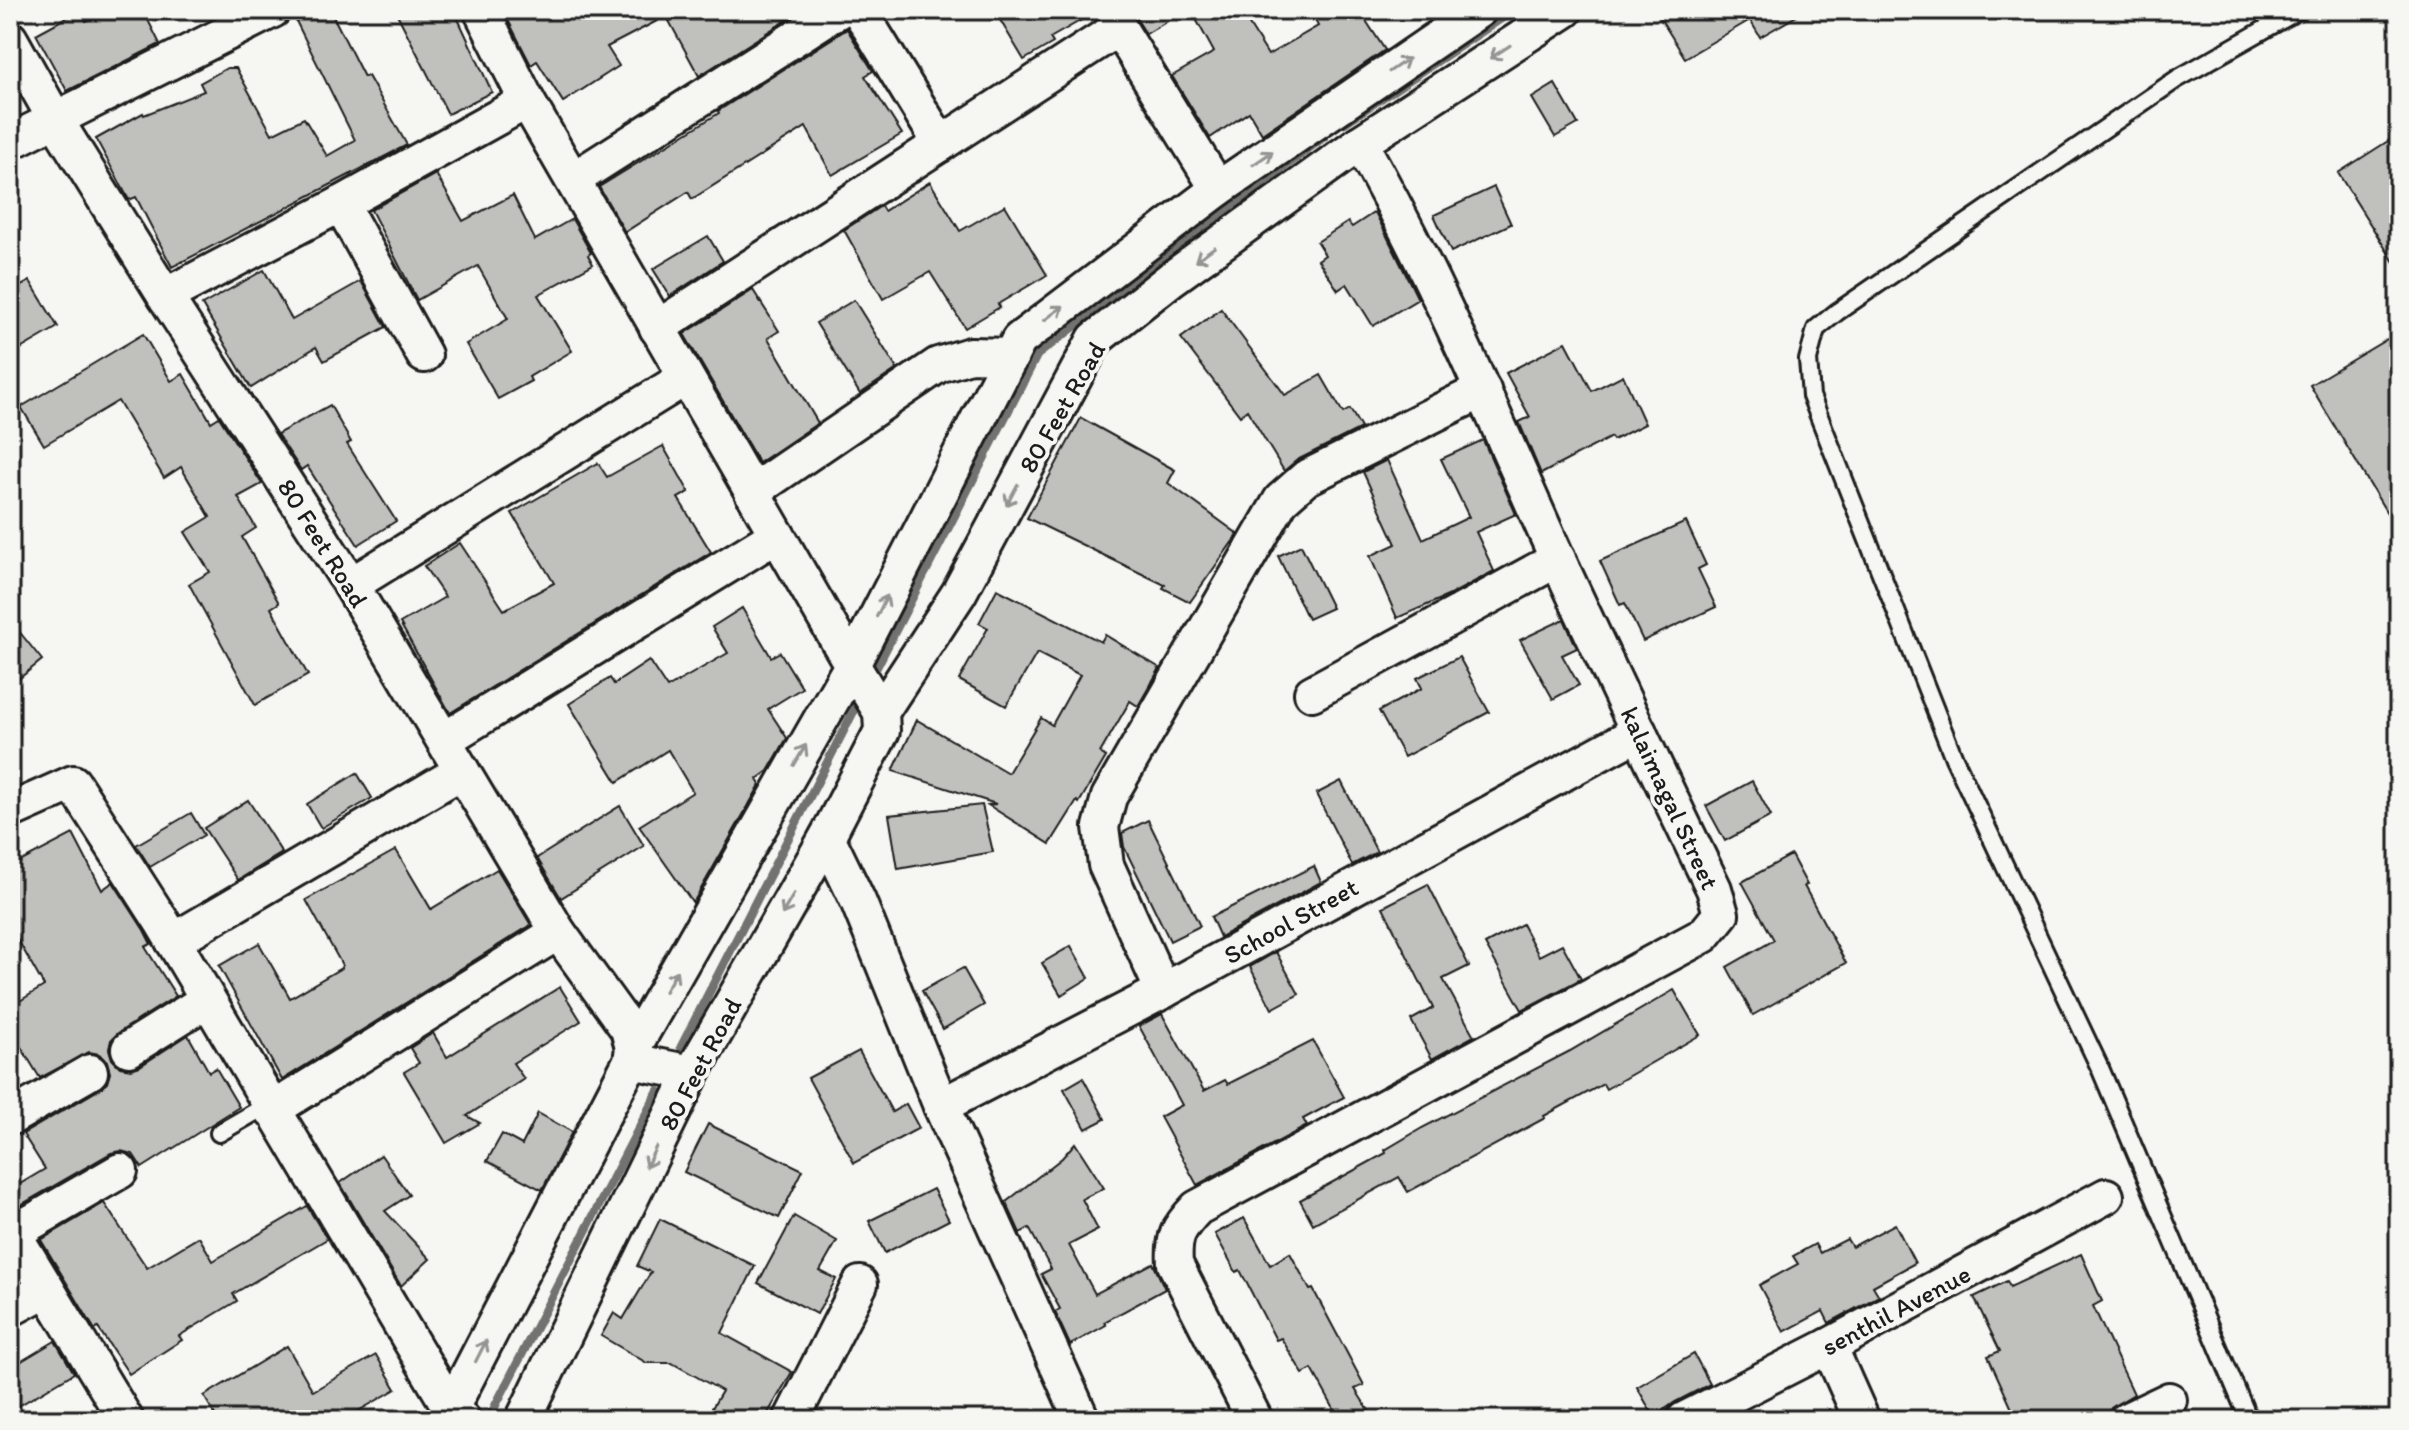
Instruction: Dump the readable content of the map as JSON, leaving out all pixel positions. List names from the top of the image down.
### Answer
{
  "streets": {
    "street": [
      "80 Feet Road",
      "kalaimagal Street",
      "School Street",
      "senthil Avenue"
    ]
  },
  "crossings": [
    ["80 Feet Road", "kalaimagal Street"],
    ["kalaimagal Street", "School Street"]
  ]
}
